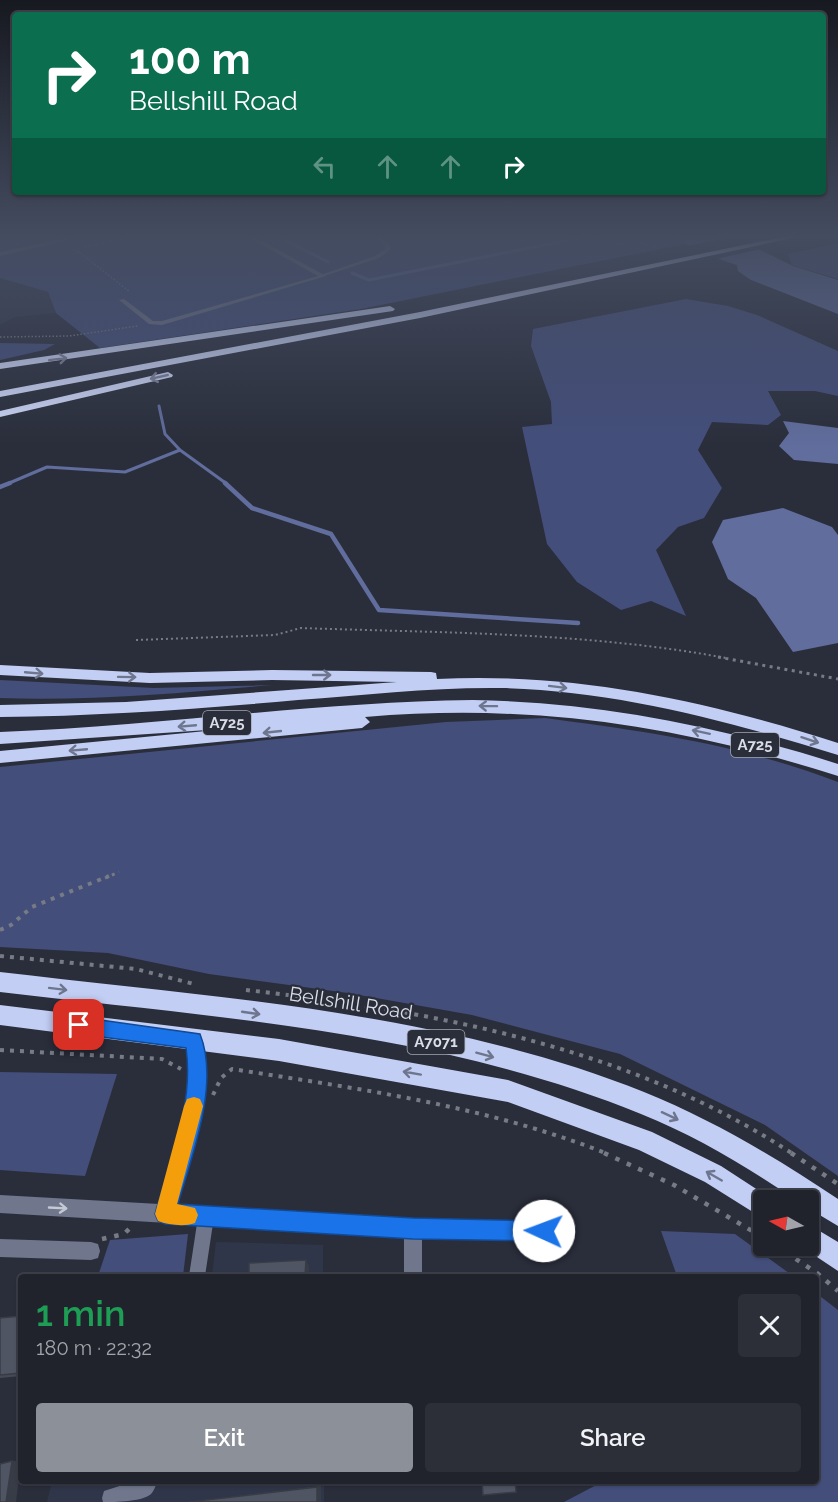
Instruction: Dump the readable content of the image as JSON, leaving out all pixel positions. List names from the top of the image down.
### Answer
{
  "streets": {
    "highway": ["A725", "Bellshill Road", "A7071"]
  },
  "north": "left",
  "page": {
    "turn": ["100 m", "Bellshill Road"],
    "heading": ["1 min", "180 m · 22:32"],
    "buttons": ["Exit", "Share"]
  }
}
